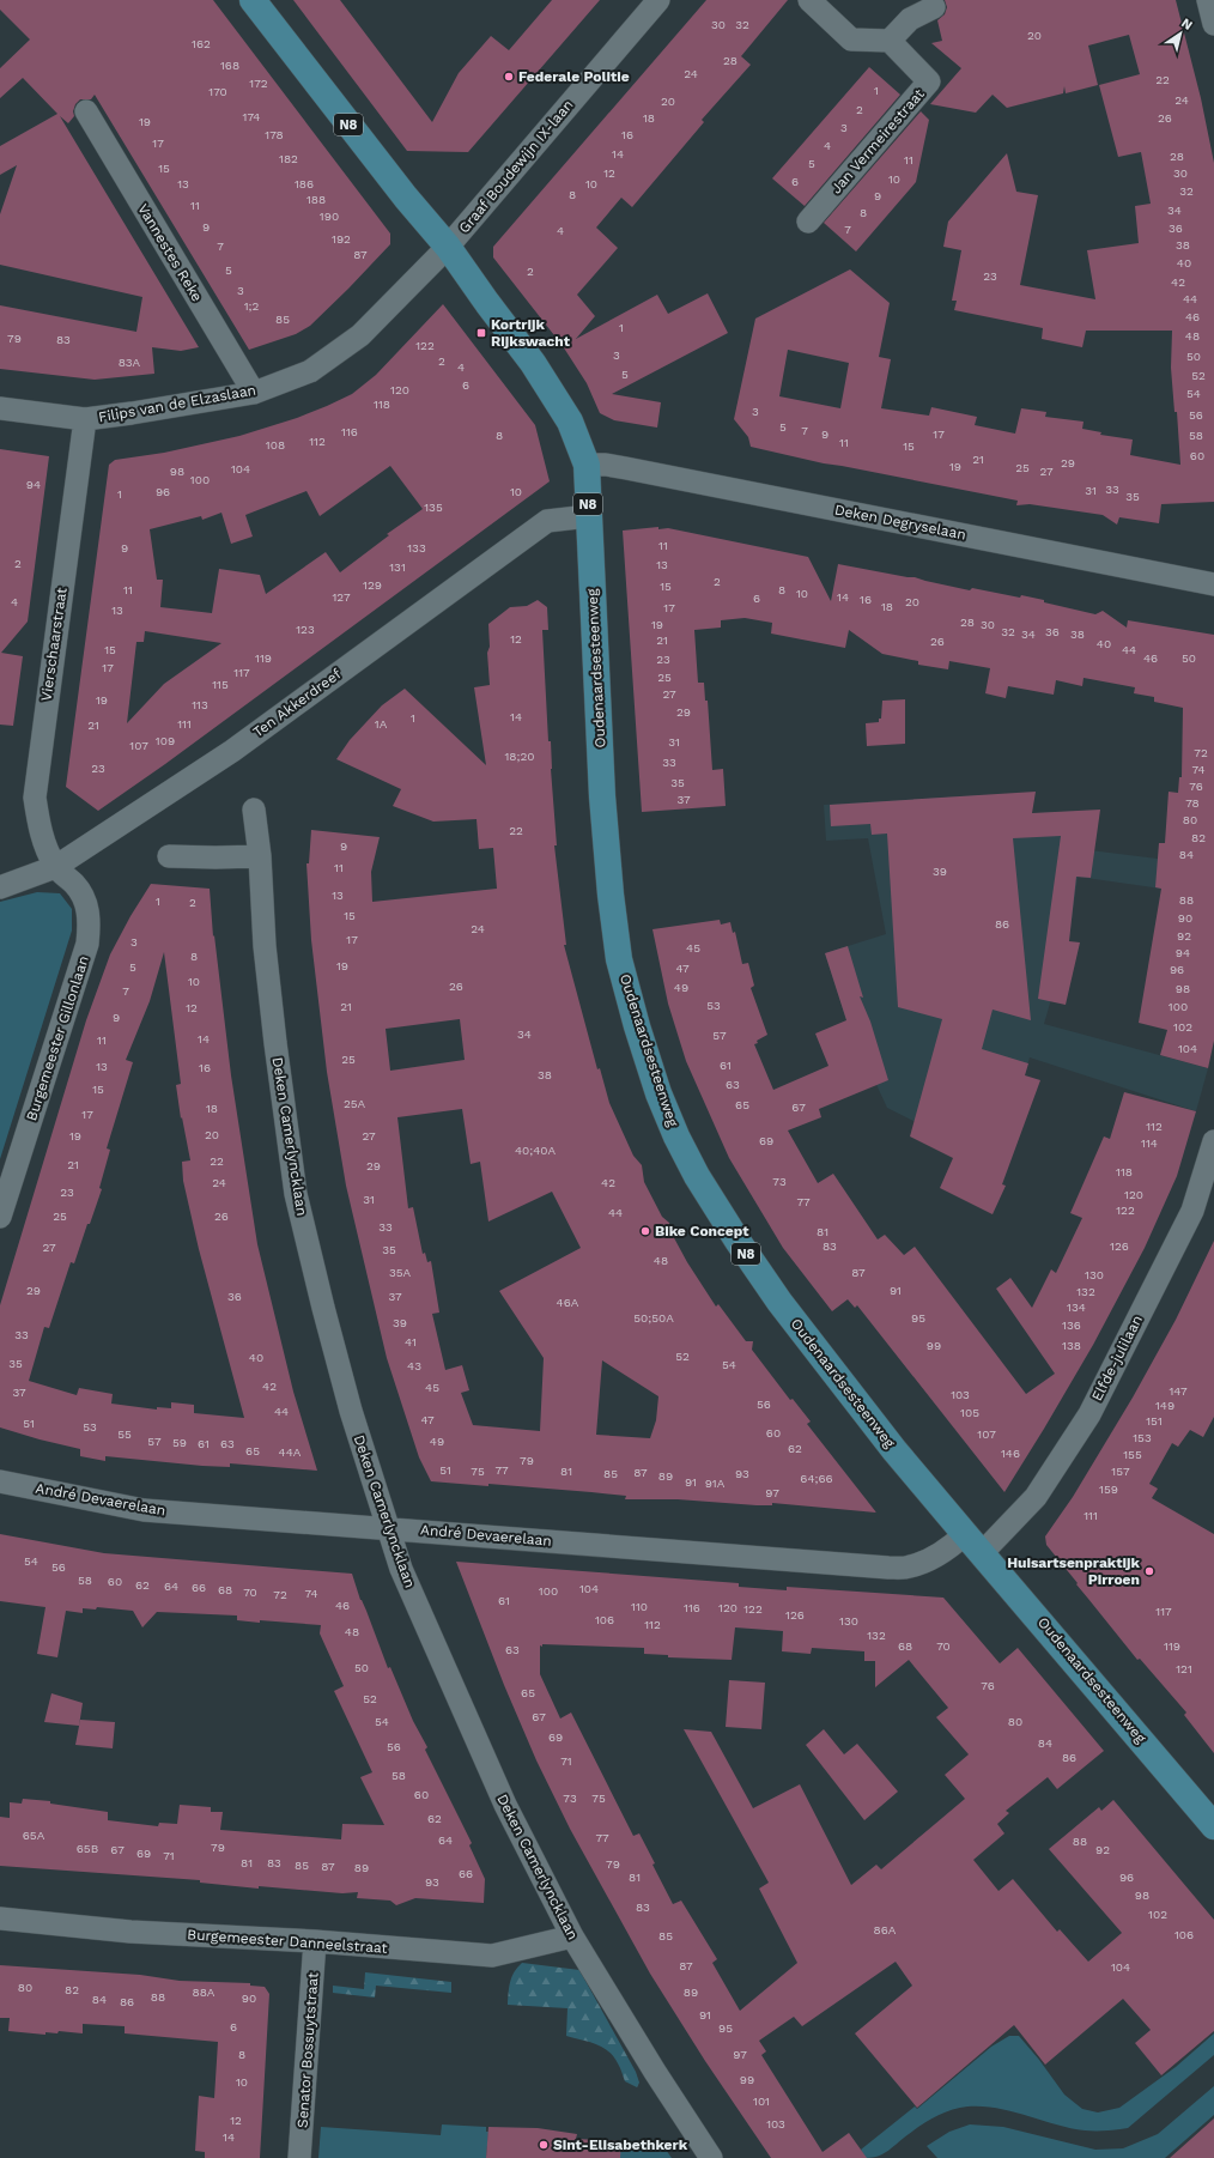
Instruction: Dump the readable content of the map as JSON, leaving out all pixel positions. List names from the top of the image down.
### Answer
{
  "streets": {
    "main road": ["N8", "Oudenaardsesteenweg"],
    "street": [
      "Jan Vermeirestraat",
      "Graaf Boudewijn IX-laan",
      "Vannestes Reke",
      "Filips van de Elzaslaan",
      "Deken Degryselaan",
      "Vierschaarstraat",
      "Ten Akkerdreef",
      "Burgemeester Gillonlaan",
      "Deken Camerlyncklaan",
      "Elfde-julilaan",
      "André Devaerelaan",
      "Burgemeester Danneelstraat",
      "Senator Bossuytstraat"
    ]
  },
  "crossings": [
    ["N8", "Graaf Boudewijn IX-laan"],
    ["N8", "Filips van de Elzaslaan"],
    ["N8", "Oudenaardsesteenweg"],
    ["Graaf Boudewijn IX-laan", "Filips van de Elzaslaan"],
    ["Graaf Boudewijn IX-laan", "Oudenaardsesteenweg"],
    ["Vannestes Reke", "Filips van de Elzaslaan"],
    ["Filips van de Elzaslaan", "Vierschaarstraat"],
    ["Filips van de Elzaslaan", "Oudenaardsesteenweg"],
    ["Deken Degryselaan", "Oudenaardsesteenweg"],
    ["Vierschaarstraat", "Ten Akkerdreef"],
    ["Vierschaarstraat", "Burgemeester Gillonlaan"],
    ["Oudenaardsesteenweg", "Ten Akkerdreef"],
    ["Oudenaardsesteenweg", "Elfde-julilaan"],
    ["Oudenaardsesteenweg", "André Devaerelaan"],
    ["Ten Akkerdreef", "Burgemeester Gillonlaan"],
    ["Deken Camerlyncklaan", "André Devaerelaan"],
    ["Deken Camerlyncklaan", "Burgemeester Danneelstraat"],
    ["Burgemeester Danneelstraat", "Senator Bossuytstraat"]
  ],
  "places": {
    "other": [
      "Federale Politie",
      "Bike Concept",
      "Huisartsenpraktijk Pirroen",
      "Sint-Elisabethkerk"
    ],
    "transit": ["Kortrijk Rijkswacht"]
  },
  "house_numbers": [
    "30",
    "32",
    "20",
    "162",
    "28",
    "168",
    "24",
    "22",
    "172",
    "1",
    "170",
    "24",
    "20",
    "2",
    "174",
    "18",
    "26",
    "19",
    "3",
    "178",
    "16",
    "17",
    "4",
    "14",
    "28",
    "182",
    "11",
    "5",
    "15",
    "12",
    "30",
    "10",
    "6",
    "13",
    "186",
    "10",
    "32",
    "8",
    "9",
    "188",
    "11",
    "34",
    "8",
    "190",
    "9",
    "36",
    "7",
    "4",
    "192",
    "38",
    "7",
    "87",
    "40",
    "5",
    "2",
    "23",
    "42",
    "3",
    "44",
    "1;2",
    "46",
    "85",
    "1",
    "48",
    "79",
    "83",
    "122",
    "3",
    "50",
    "2",
    "83A",
    "4",
    "5",
    "52",
    "6",
    "120",
    "54",
    "118",
    "3",
    "56",
    "5",
    "7",
    "116",
    "9",
    "17",
    "8",
    "58",
    "112",
    "11",
    "108",
    "15",
    "60",
    "21",
    "29",
    "19",
    "25",
    "104",
    "98",
    "27",
    "100",
    "94",
    "33",
    "31",
    "96",
    "10",
    "1",
    "35",
    "135",
    "11",
    "9",
    "133",
    "2",
    "13",
    "131",
    "2",
    "129",
    "15",
    "11",
    "8",
    "10",
    "127",
    "14",
    "6",
    "16",
    "4",
    "20",
    "18",
    "17",
    "13",
    "28",
    "19",
    "30",
    "123",
    "32",
    "36",
    "34",
    "38",
    "12",
    "21",
    "26",
    "40",
    "15",
    "44",
    "119",
    "46",
    "50",
    "23",
    "17",
    "117",
    "25",
    "115",
    "27",
    "19",
    "113",
    "29",
    "14",
    "1",
    "111",
    "1A",
    "21",
    "109",
    "31",
    "107",
    "72",
    "18;20",
    "33",
    "23",
    "74",
    "35",
    "76",
    "37",
    "78",
    "80",
    "22",
    "82",
    "9",
    "84",
    "11",
    "39",
    "13",
    "88",
    "1",
    "2",
    "15",
    "90",
    "86",
    "24",
    "92",
    "17",
    "3",
    "45",
    "94",
    "8",
    "19",
    "5",
    "47",
    "96",
    "10",
    "26",
    "49",
    "98",
    "7",
    "53",
    "21",
    "100",
    "12",
    "9",
    "102",
    "34",
    "57",
    "14",
    "11",
    "104",
    "25",
    "61",
    "13",
    "16",
    "38",
    "63",
    "15",
    "25A",
    "65",
    "67",
    "18",
    "17",
    "112",
    "20",
    "19",
    "27",
    "69",
    "114",
    "40;40A",
    "22",
    "21",
    "29",
    "118",
    "73",
    "24",
    "42",
    "23",
    "120",
    "31",
    "77",
    "122",
    "44",
    "25",
    "26",
    "33",
    "81",
    "83",
    "126",
    "27",
    "35",
    "48",
    "35A",
    "87",
    "130",
    "29",
    "91",
    "132",
    "36",
    "37",
    "46A",
    "134",
    "50;50A",
    "95",
    "39",
    "136",
    "33",
    "41",
    "99",
    "138",
    "52",
    "40",
    "35",
    "54",
    "43",
    "42",
    "45",
    "147",
    "37",
    "103",
    "56",
    "149",
    "44",
    "105",
    "47",
    "151",
    "51",
    "53",
    "60",
    "55",
    "107",
    "153",
    "57",
    "49",
    "59",
    "61",
    "63",
    "62",
    "65",
    "44A",
    "146",
    "155",
    "79",
    "51",
    "77",
    "75",
    "81",
    "157",
    "87",
    "85",
    "93",
    "89",
    "64;66",
    "91",
    "91A",
    "159",
    "97",
    "111",
    "54",
    "56",
    "58",
    "60",
    "62",
    "64",
    "66",
    "104",
    "68",
    "100",
    "70",
    "74",
    "72",
    "61",
    "46",
    "110",
    "116",
    "120",
    "122",
    "117",
    "126",
    "106",
    "130",
    "112",
    "48",
    "132",
    "68",
    "70",
    "119",
    "63",
    "50",
    "121",
    "76",
    "65",
    "52",
    "67",
    "54",
    "80",
    "69",
    "84",
    "56",
    "86",
    "71",
    "58",
    "60",
    "73",
    "75",
    "62",
    "65A",
    "77",
    "64",
    "88",
    "79",
    "65B",
    "67",
    "92",
    "69",
    "71",
    "81",
    "83",
    "79",
    "85",
    "87",
    "89",
    "66",
    "81",
    "96",
    "93",
    "98",
    "83",
    "102",
    "86A",
    "106",
    "85",
    "87",
    "104",
    "80",
    "82",
    "88A",
    "89",
    "88",
    "90",
    "84",
    "86",
    "91",
    "6",
    "95",
    "8",
    "97",
    "99",
    "10",
    "101",
    "12",
    "103",
    "14"
  ],
  "north": "top right"
}
